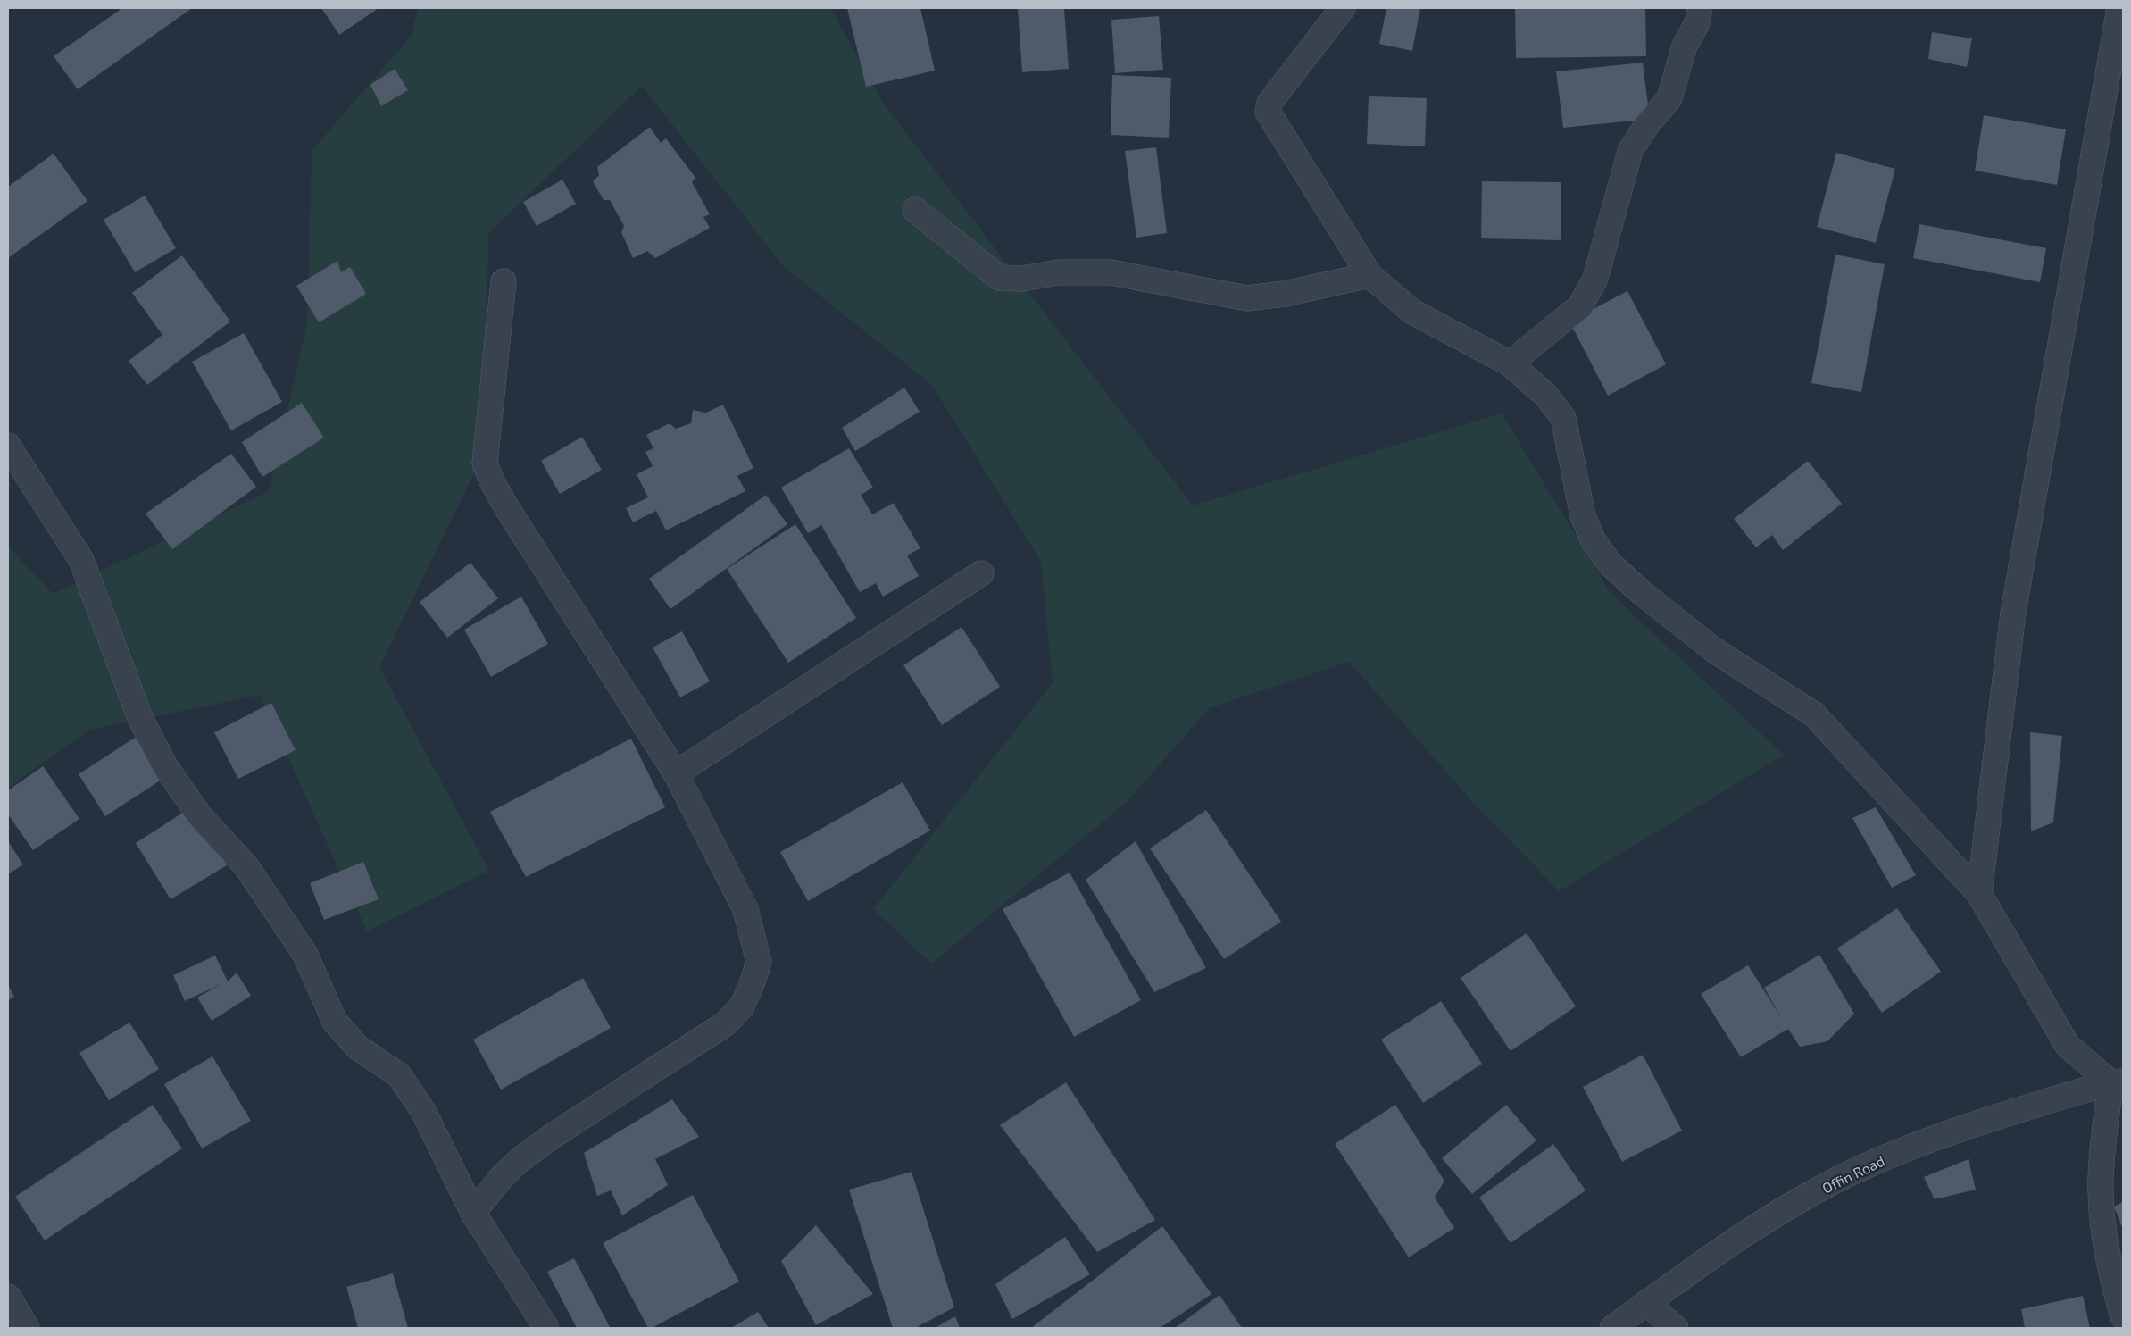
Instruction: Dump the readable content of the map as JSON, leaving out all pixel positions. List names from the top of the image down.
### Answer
{
  "streets": {
    "street": ["Offin Road"]
  }
}
